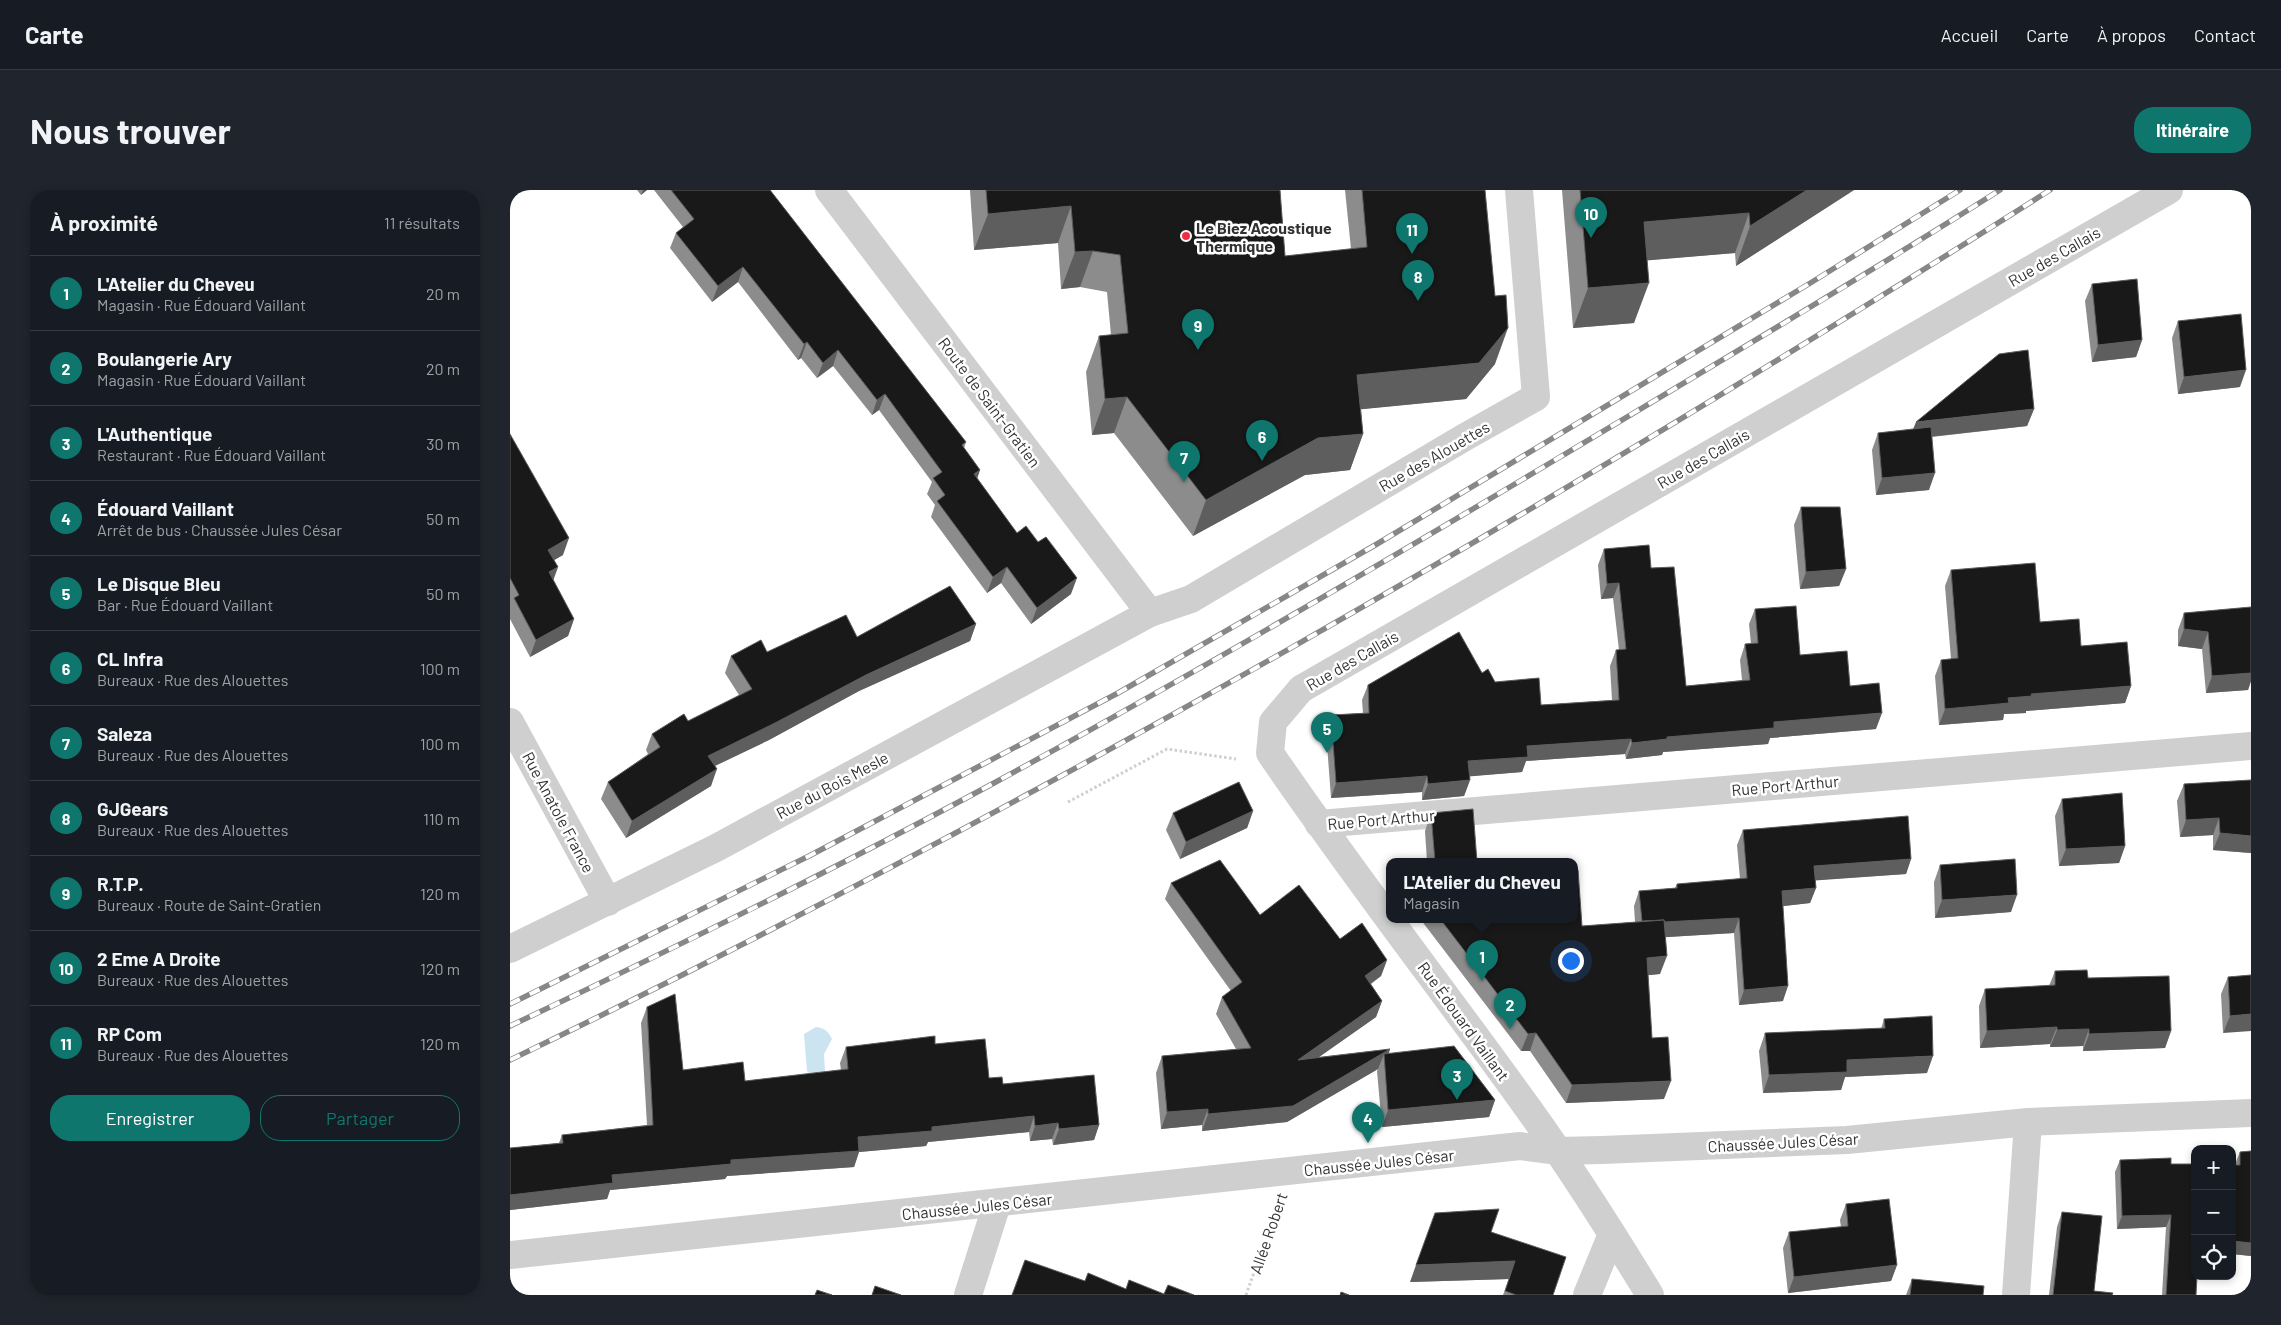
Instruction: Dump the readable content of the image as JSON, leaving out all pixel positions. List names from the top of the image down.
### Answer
{
  "streets": {
    "street": [
      "Rue des Callais",
      "Route de Saint-Gratien",
      "Rue des Alouettes",
      "Rue du Bois Mesle",
      "Rue Port Arthur",
      "Rue Anatole France",
      "Rue Édouard Vaillant",
      "Chaussée Jules César"
    ],
    "path": ["Allée Robert"]
  },
  "crossings": [
    ["Rue des Callais", "Rue Édouard Vaillant"],
    ["Route de Saint-Gratien", "Rue des Alouettes"],
    ["Route de Saint-Gratien", "Rue du Bois Mesle"],
    ["Rue des Alouettes", "Rue du Bois Mesle"],
    ["Rue du Bois Mesle", "Rue Anatole France"],
    ["Rue Port Arthur", "Rue Édouard Vaillant"],
    ["Rue Édouard Vaillant", "Chaussée Jules César"],
    ["Chaussée Jules César", "Allée Robert"]
  ],
  "places": ["Le Biez Acoustique Thermique"],
  "page": {
    "header": "Carte",
    "nav": [
      "Accueil",
      "Carte",
      "À propos",
      "Contact"
    ],
    "buttons": [
      "Itinéraire",
      ["Enregistrer", "Partager"]
    ],
    "title": "Nous trouver",
    "heading": ["À proximité", "11 résultats"],
    "pins": [
      "10",
      "11",
      "8",
      "9",
      "6",
      "7",
      "5",
      "1",
      "2",
      "3",
      "4"
    ],
    "list": [
      {
        "mark": "1",
        "name": "L'Atelier du Cheveu",
        "note": "Magasin · Rue Édouard Vaillant",
        "value": "20 m"
      },
      {
        "mark": "2",
        "name": "Boulangerie Ary",
        "note": "Magasin · Rue Édouard Vaillant",
        "value": "20 m"
      },
      {
        "mark": "3",
        "name": "L'Authentique",
        "note": "Restaurant · Rue Édouard Vaillant",
        "value": "30 m"
      },
      {
        "mark": "4",
        "name": "Édouard Vaillant",
        "note": "Arrêt de bus · Chaussée Jules César",
        "value": "50 m"
      },
      {
        "mark": "5",
        "name": "Le Disque Bleu",
        "note": "Bar · Rue Édouard Vaillant",
        "value": "50 m"
      },
      {
        "mark": "6",
        "name": "CL Infra",
        "note": "Bureaux · Rue des Alouettes",
        "value": "100 m"
      },
      {
        "mark": "7",
        "name": "Saleza",
        "note": "Bureaux · Rue des Alouettes",
        "value": "100 m"
      },
      {
        "mark": "8",
        "name": "GJGears",
        "note": "Bureaux · Rue des Alouettes",
        "value": "110 m"
      },
      {
        "mark": "9",
        "name": "R.T.P.",
        "note": "Bureaux · Route de Saint-Gratien",
        "value": "120 m"
      },
      {
        "mark": "10",
        "name": "2 Eme A Droite",
        "note": "Bureaux · Rue des Alouettes",
        "value": "120 m"
      },
      {
        "mark": "11",
        "name": "RP Com",
        "note": "Bureaux · Rue des Alouettes",
        "value": "120 m"
      }
    ],
    "popup": ["L'Atelier du Cheveu", "Magasin"],
    "map_buttons": ["+", "−"]
  }
}
